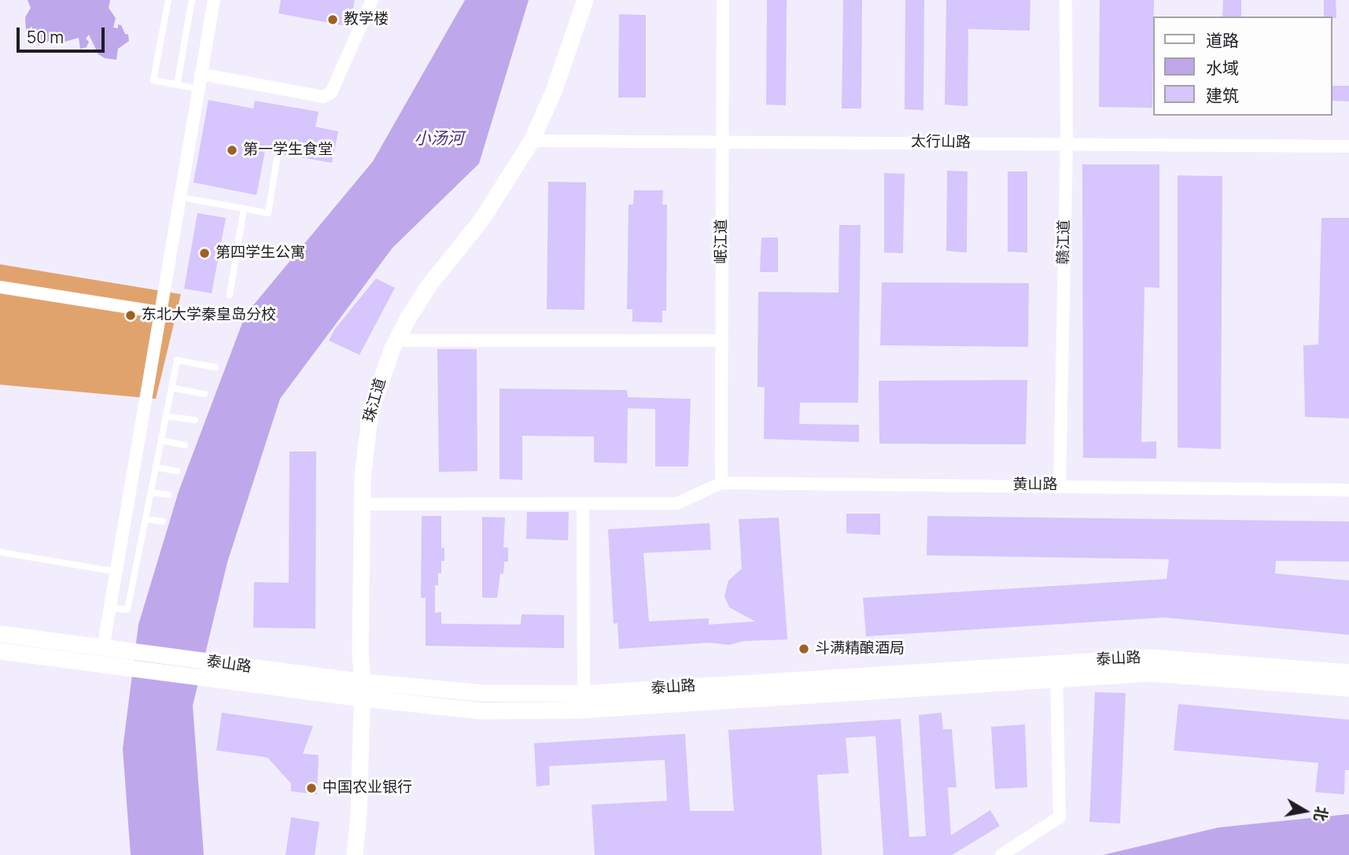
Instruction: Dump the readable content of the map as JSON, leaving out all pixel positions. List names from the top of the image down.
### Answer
{
  "streets": {
    "street": [
      "太行山路",
      "岷江道",
      "赣江道",
      "珠江道",
      "黄山路",
      "泰山路"
    ]
  },
  "crossings": [
    ["太行山路", "岷江道"],
    ["太行山路", "赣江道"],
    ["太行山路", "珠江道"],
    ["岷江道", "黄山路"],
    ["赣江道", "黄山路"],
    ["珠江道", "泰山路"]
  ],
  "water": ["小汤河"],
  "places": [
    "教学楼",
    "第一学生食堂",
    "第四学生公寓",
    "东北大学秦皇岛分校",
    "斗满精酿酒局",
    "中国农业银行"
  ],
  "legend": ["道路", "水域", "建筑"],
  "scale_bar": "50 m",
  "north": "right"
}
